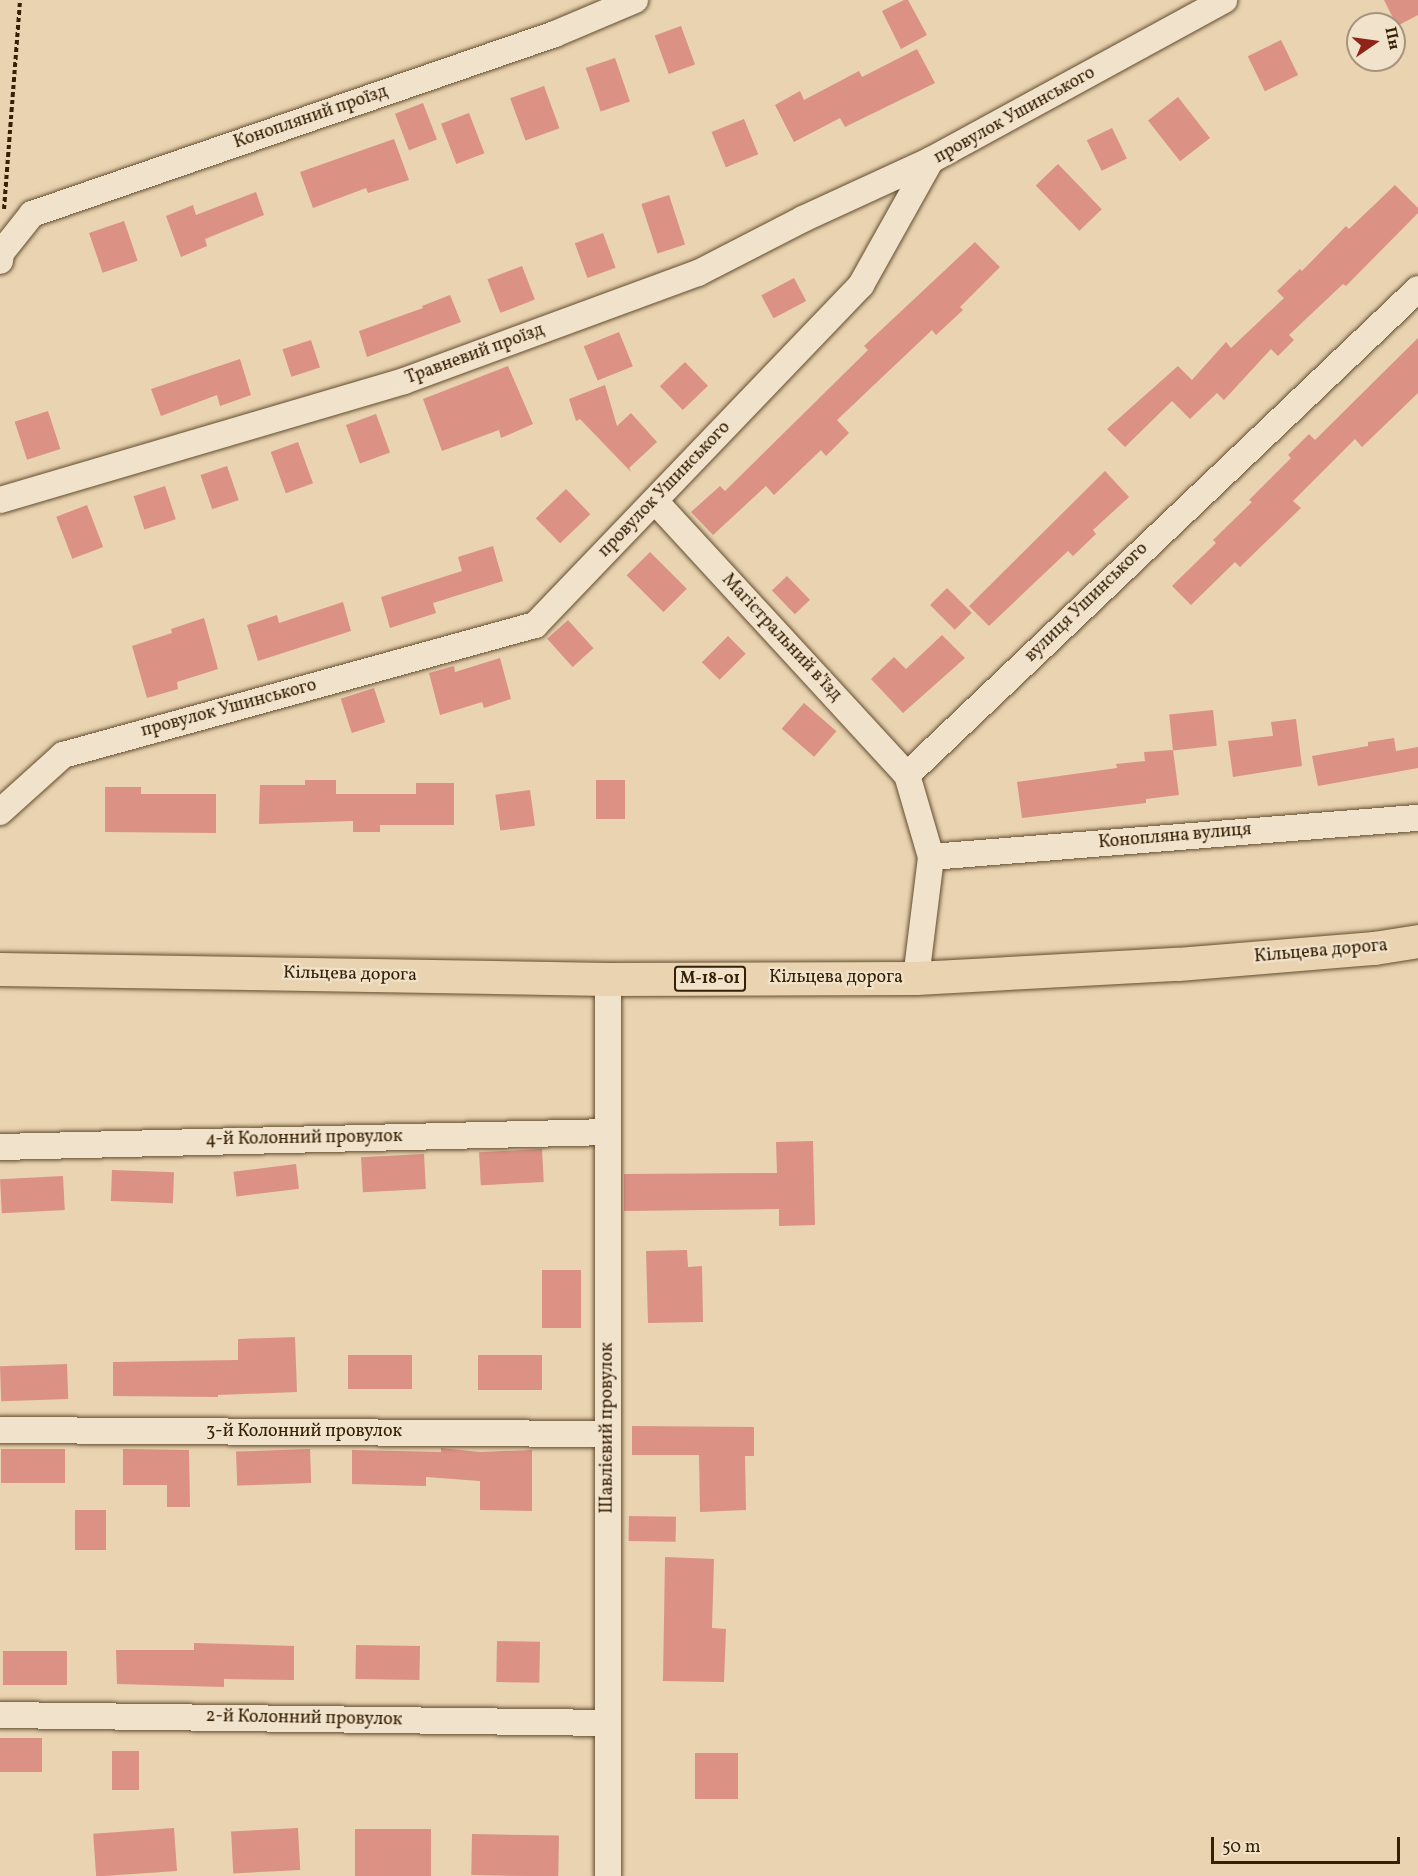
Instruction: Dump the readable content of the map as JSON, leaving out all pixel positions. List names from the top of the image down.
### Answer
{
  "streets": {
    "highway": ["Кільцева дорога", "М-18-01"],
    "street": [
      "провулок Ушинського",
      "Конопляний проїзд",
      "Травневий проїзд",
      "вулиця Ушинського",
      "Магістральний в’їзд",
      "Конопляна вулиця",
      "4-й Колонний провулок",
      "Шавлієвий провулок",
      "3-й Колонний провулок",
      "2-й Колонний провулок"
    ]
  },
  "crossings": [
    ["провулок Ушинського", "Травневий проїзд"],
    ["провулок Ушинського", "Магістральний в’їзд"],
    ["вулиця Ушинського", "Магістральний в’їзд"],
    ["Кільцева дорога", "Шавлієвий провулок"],
    ["4-й Колонний провулок", "Шавлієвий провулок"],
    ["Шавлієвий провулок", "3-й Колонний провулок"],
    ["Шавлієвий провулок", "2-й Колонний провулок"]
  ],
  "scale_bar": "50 m",
  "north": "right"
}
